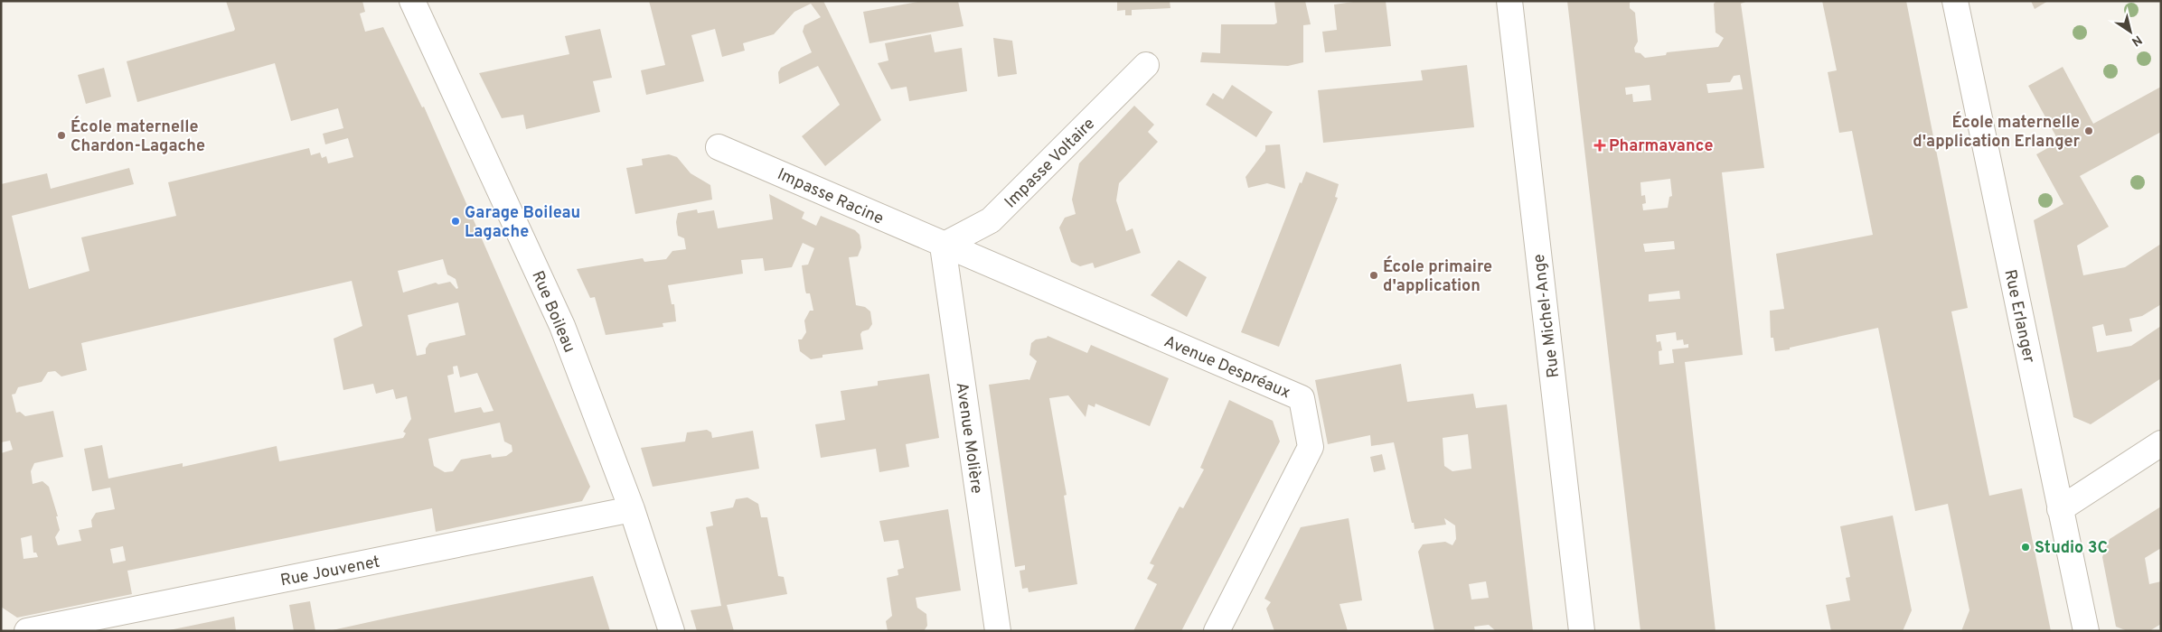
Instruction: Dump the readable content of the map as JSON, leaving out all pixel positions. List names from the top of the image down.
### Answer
{
  "streets": {
    "street": [
      "Impasse Voltaire",
      "Impasse Racine",
      "Rue Boileau",
      "Rue Michel-Ange",
      "Rue Erlanger",
      "Avenue Despréaux",
      "Avenue Molière",
      "Rue Jouvenet"
    ]
  },
  "crossings": [
    ["Impasse Voltaire", "Impasse Racine"],
    ["Impasse Voltaire", "Avenue Despréaux"],
    ["Impasse Voltaire", "Avenue Molière"],
    ["Impasse Racine", "Avenue Despréaux"],
    ["Impasse Racine", "Avenue Molière"],
    ["Rue Boileau", "Rue Jouvenet"],
    ["Avenue Despréaux", "Avenue Molière"]
  ],
  "places": {
    "other": [
      "École maternelle d'application Erlanger",
      "École maternelle Chardon-Lagache",
      "Garage Boileau Lagache",
      "École primaire d'application",
      "Studio 3C"
    ],
    "health": ["Pharmavance"]
  },
  "north": "bottom right"
}
